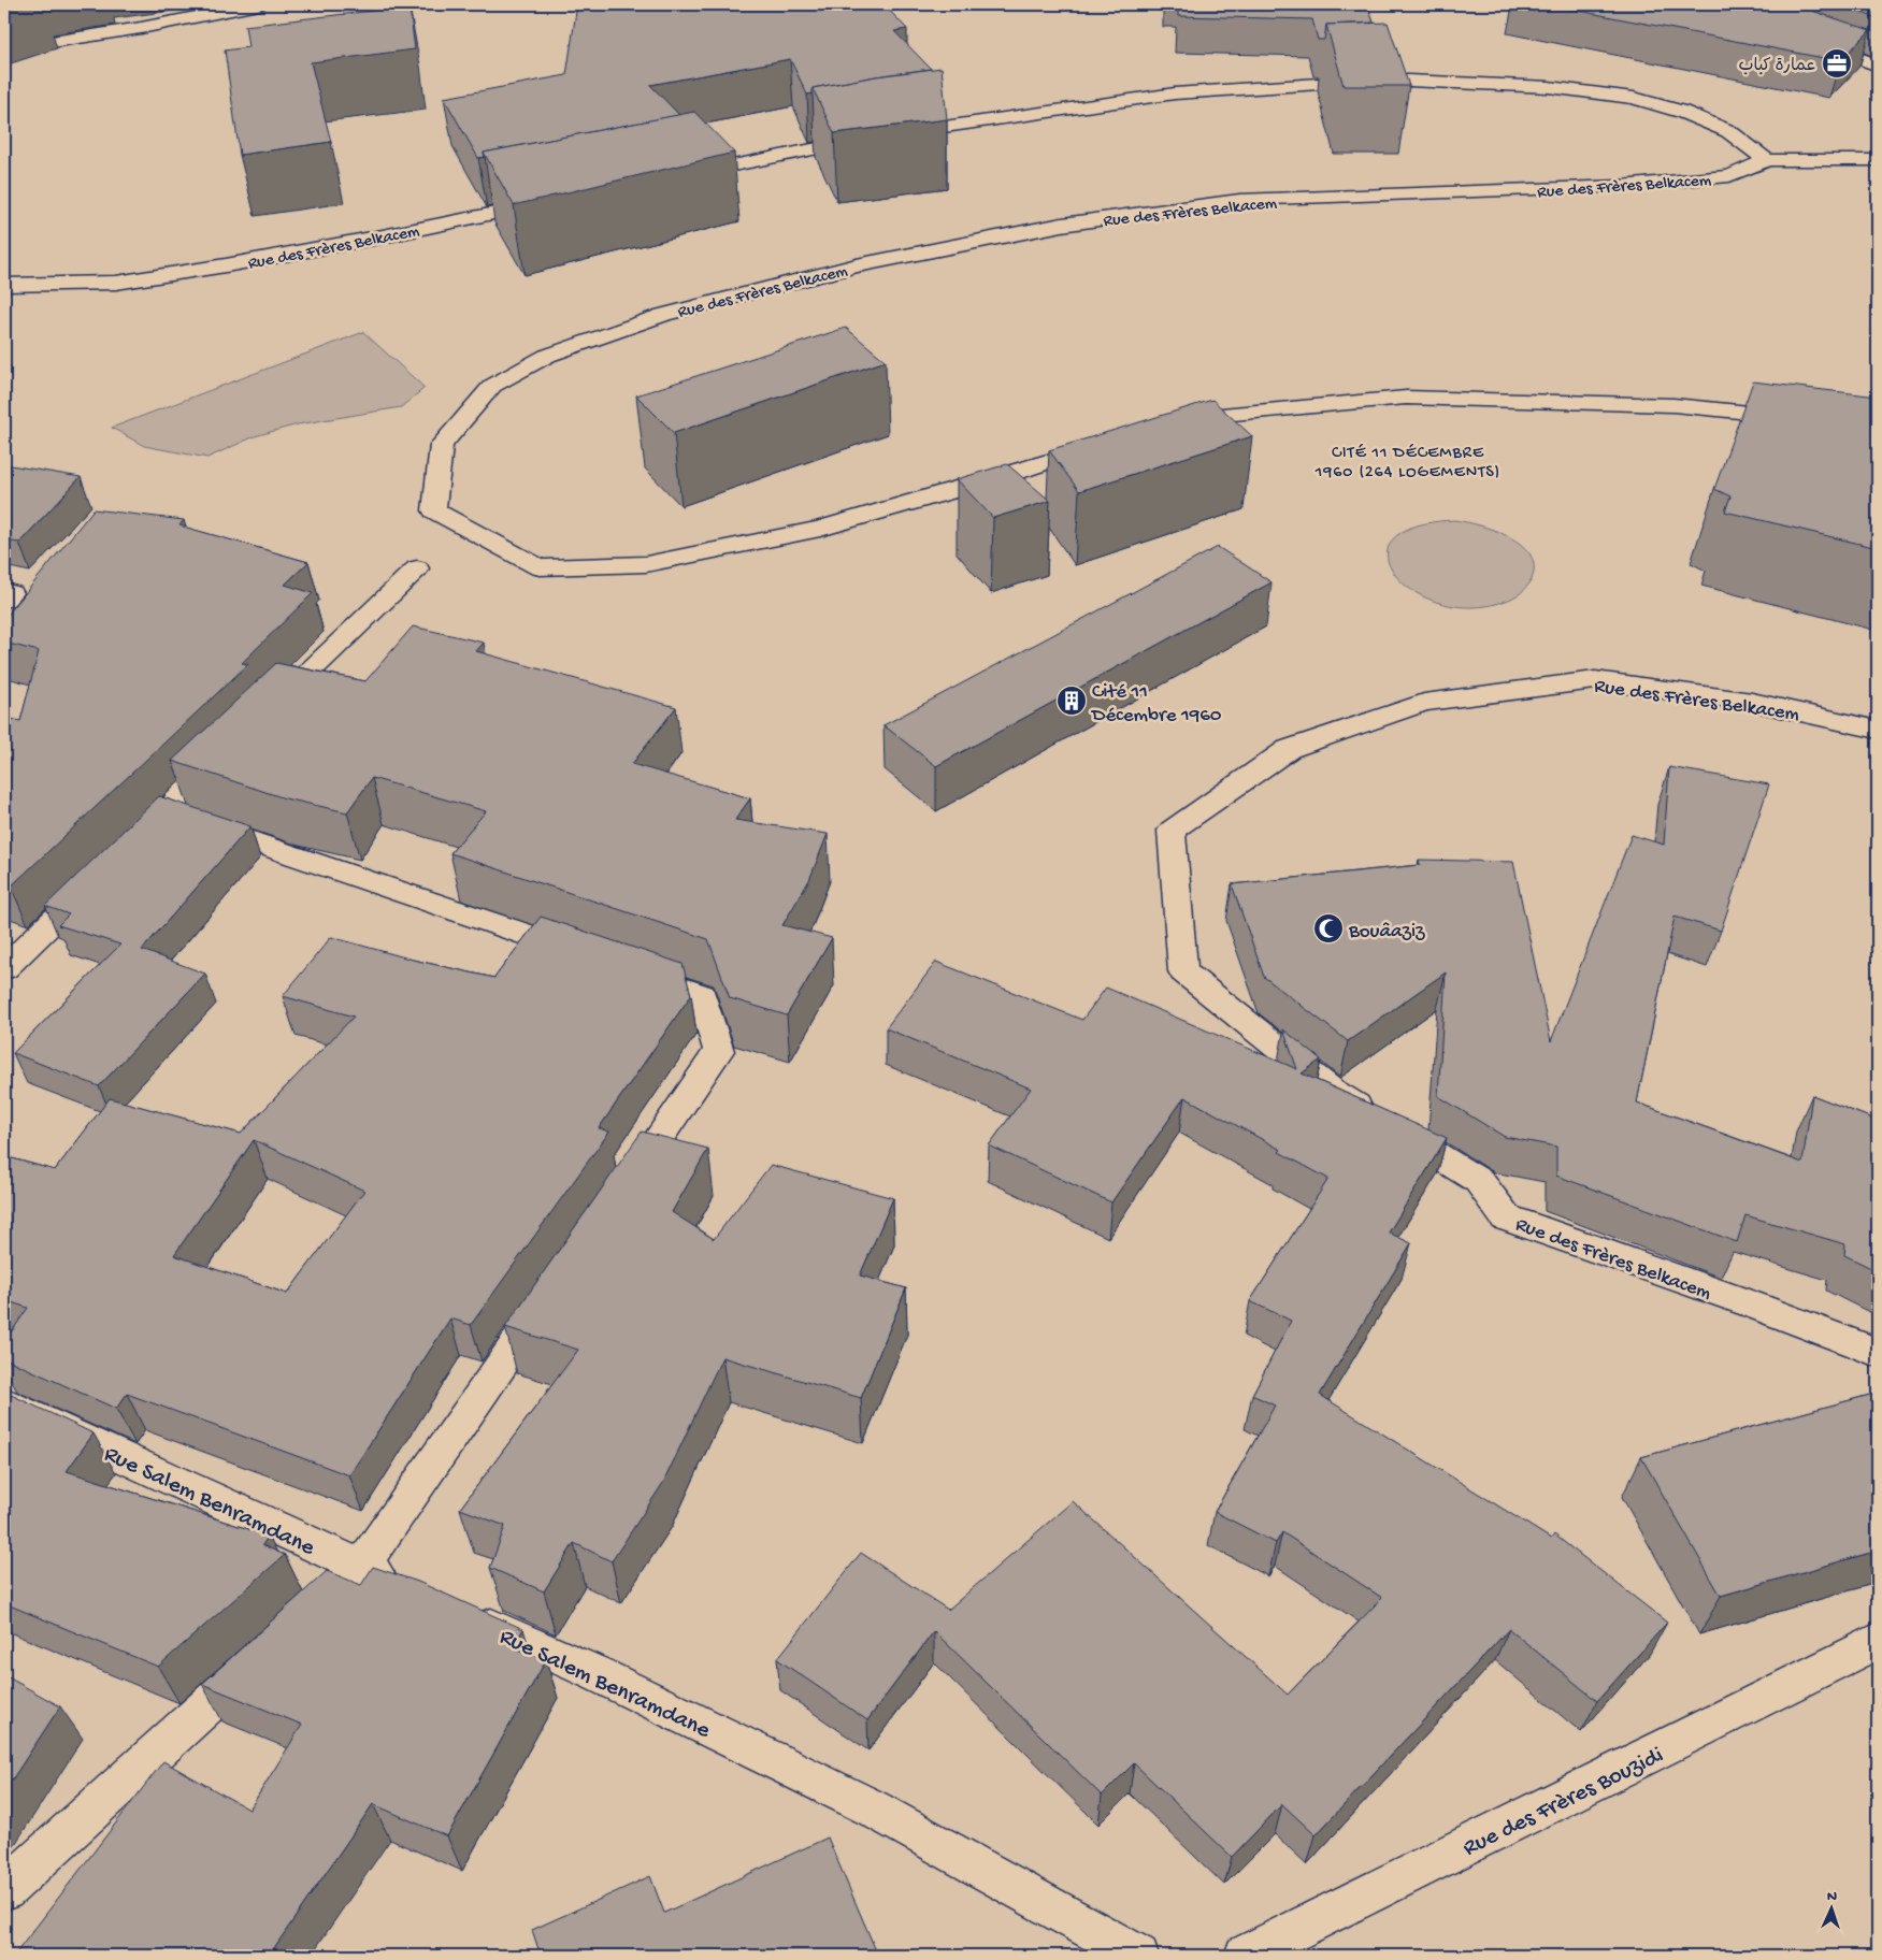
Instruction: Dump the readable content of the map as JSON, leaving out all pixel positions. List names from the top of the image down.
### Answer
{
  "streets": {
    "street": ["Rue des Frères Belkacem", "Rue Salem Benramdane", "Rue des Frères Bouzidi"]
  },
  "districts": ["CITÉ 11 DÉCEMBRE 1960 (264 LOGEMENTS)"],
  "places": {
    "office": ["عمارة كباب"],
    "building": ["Cité 11 Décembre 1960"],
    "mosque": ["Bouâaziz"]
  },
  "north": "top"
}
